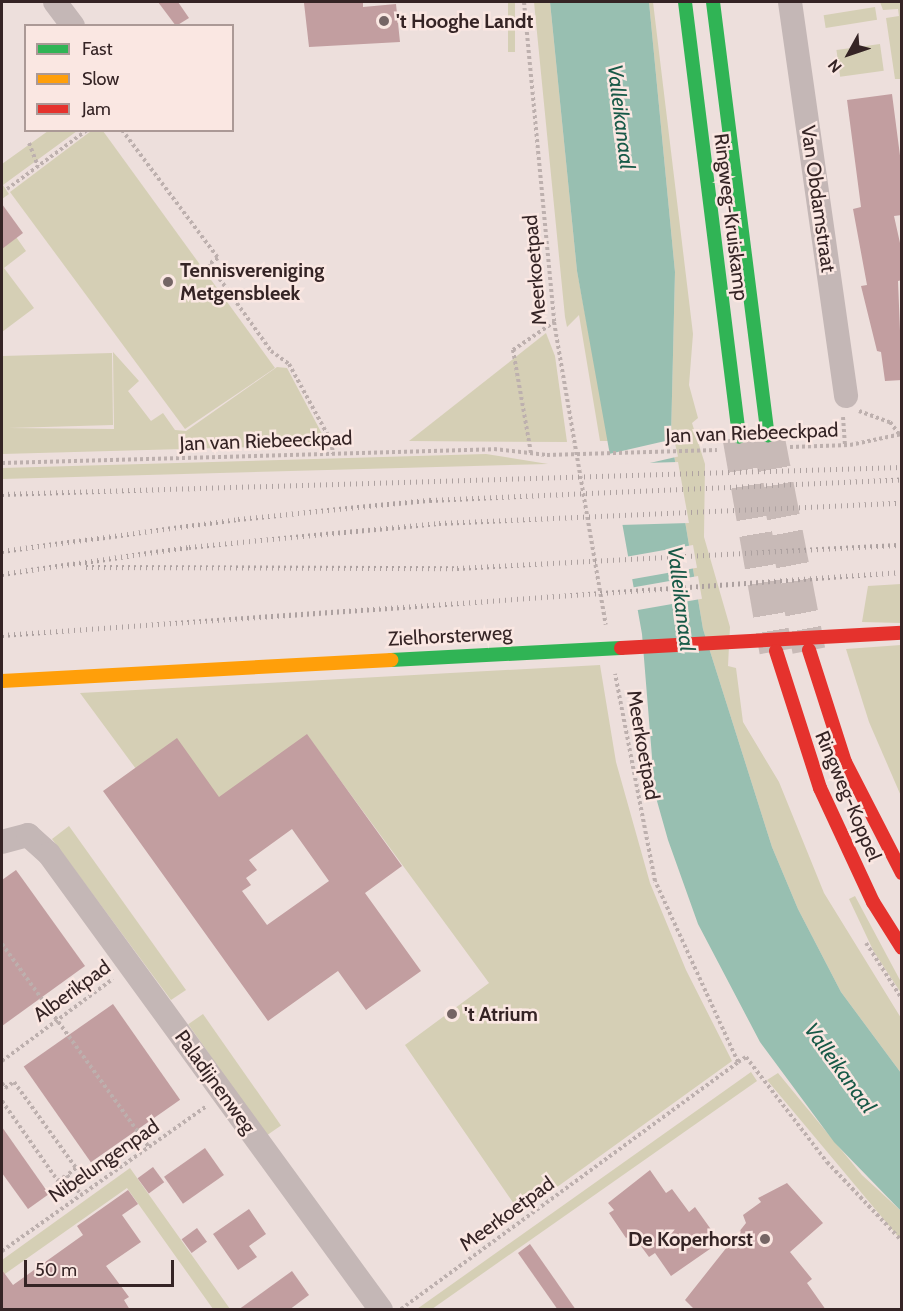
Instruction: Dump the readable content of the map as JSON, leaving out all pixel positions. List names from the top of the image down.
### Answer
{
  "streets": {
    "main road": ["Ringweg-Kruiskamp", "Zielhorsterweg", "Ringweg-Koppel"],
    "street": ["Van Obdamstraat", "Paladijnenweg"],
    "path": [
      "Meerkoetpad",
      "Jan van Riebeeckpad",
      "Alberikpad",
      "Nibelungenpad"
    ]
  },
  "crossings": [
    ["Alberikpad", "Paladijnenweg"],
    ["Paladijnenweg", "Nibelungenpad"]
  ],
  "water": ["Valleikanaal"],
  "places": [
    "'t Hooghe Landt",
    "Tennisvereniging Metgensbleek",
    "'t Atrium",
    "De Koperhorst"
  ],
  "legend": ["Fast", "Slow", "Jam"],
  "scale_bar": "50 m",
  "north": "bottom left"
}
